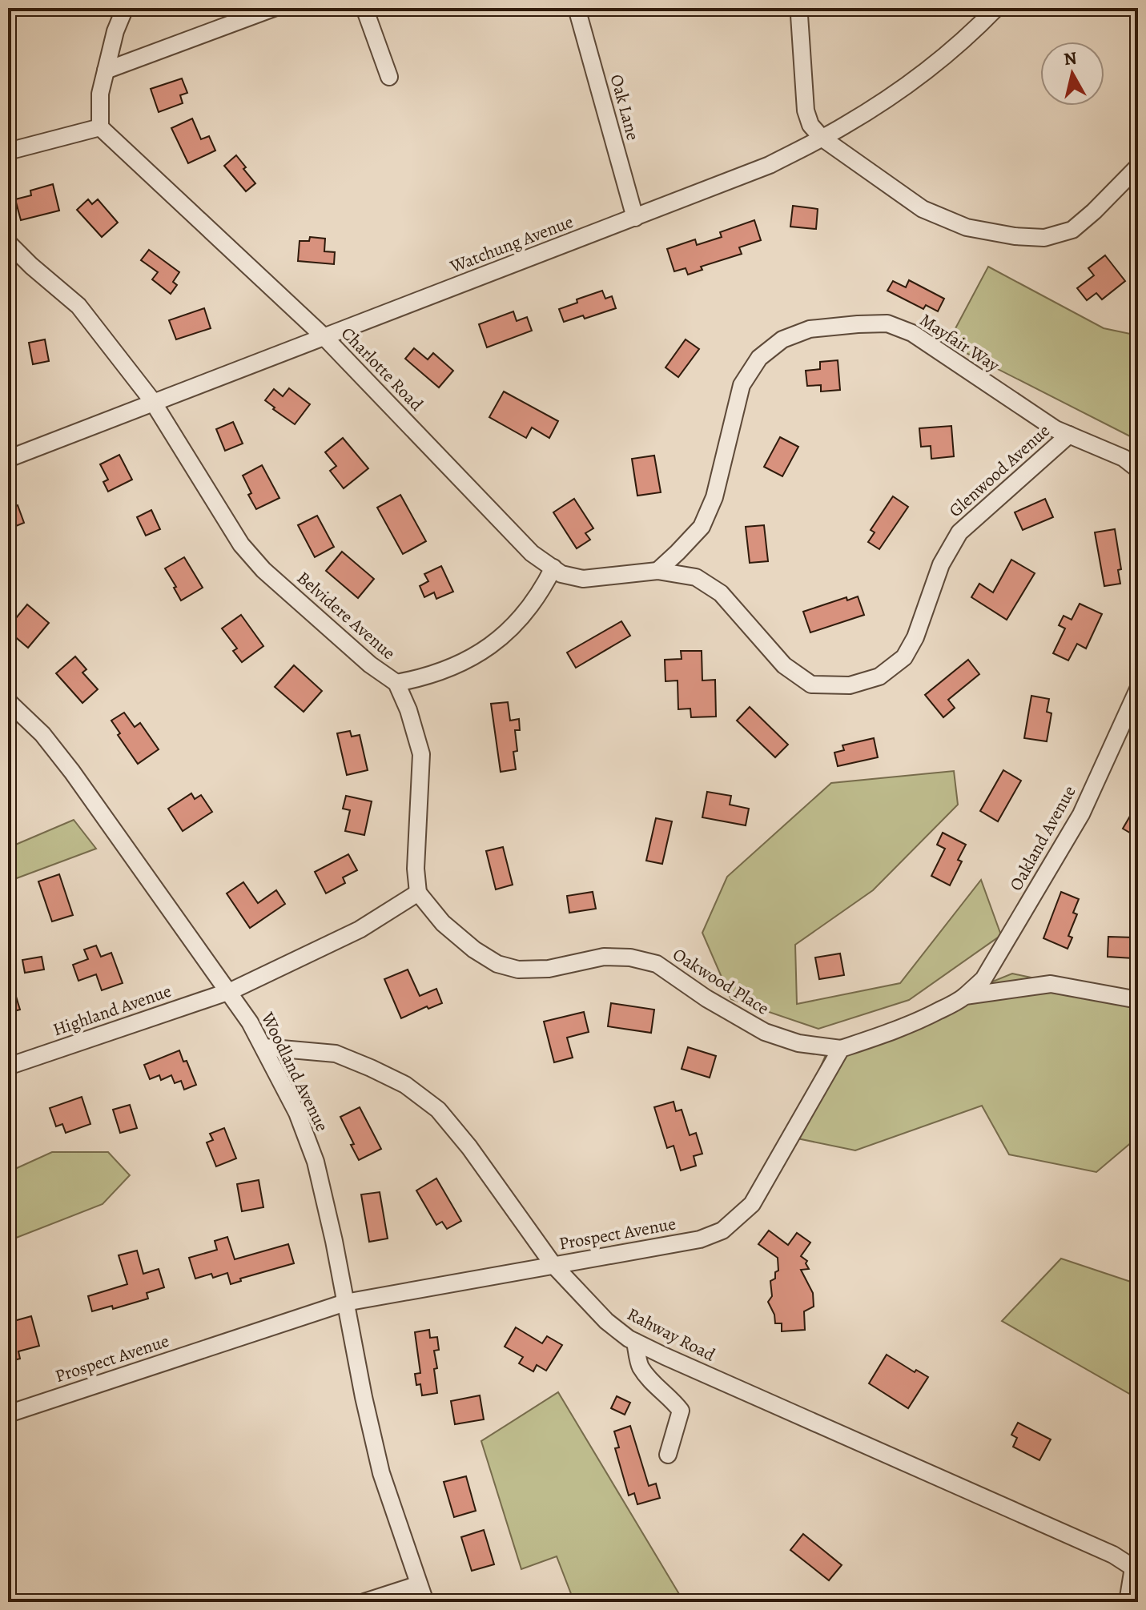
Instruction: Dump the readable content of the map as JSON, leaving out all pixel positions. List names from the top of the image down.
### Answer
{
  "streets": {
    "street": [
      "Oak Lane",
      "Watchung Avenue",
      "Mayfair Way",
      "Charlotte Road",
      "Glenwood Avenue",
      "Belvidere Avenue",
      "Oakland Avenue",
      "Oakwood Place",
      "Highland Avenue",
      "Woodland Avenue",
      "Prospect Avenue",
      "Rahway Road"
    ]
  },
  "crossings": [
    ["Oak Lane", "Watchung Avenue"],
    ["Watchung Avenue", "Charlotte Road"],
    ["Watchung Avenue", "Belvidere Avenue"],
    ["Mayfair Way", "Glenwood Avenue"],
    ["Charlotte Road", "Glenwood Avenue"],
    ["Belvidere Avenue", "Oakwood Place"],
    ["Oakwood Place", "Prospect Avenue"],
    ["Highland Avenue", "Woodland Avenue"],
    ["Woodland Avenue", "Prospect Avenue"],
    ["Woodland Avenue", "Rahway Road"],
    ["Prospect Avenue", "Rahway Road"]
  ],
  "north": "top"
}
